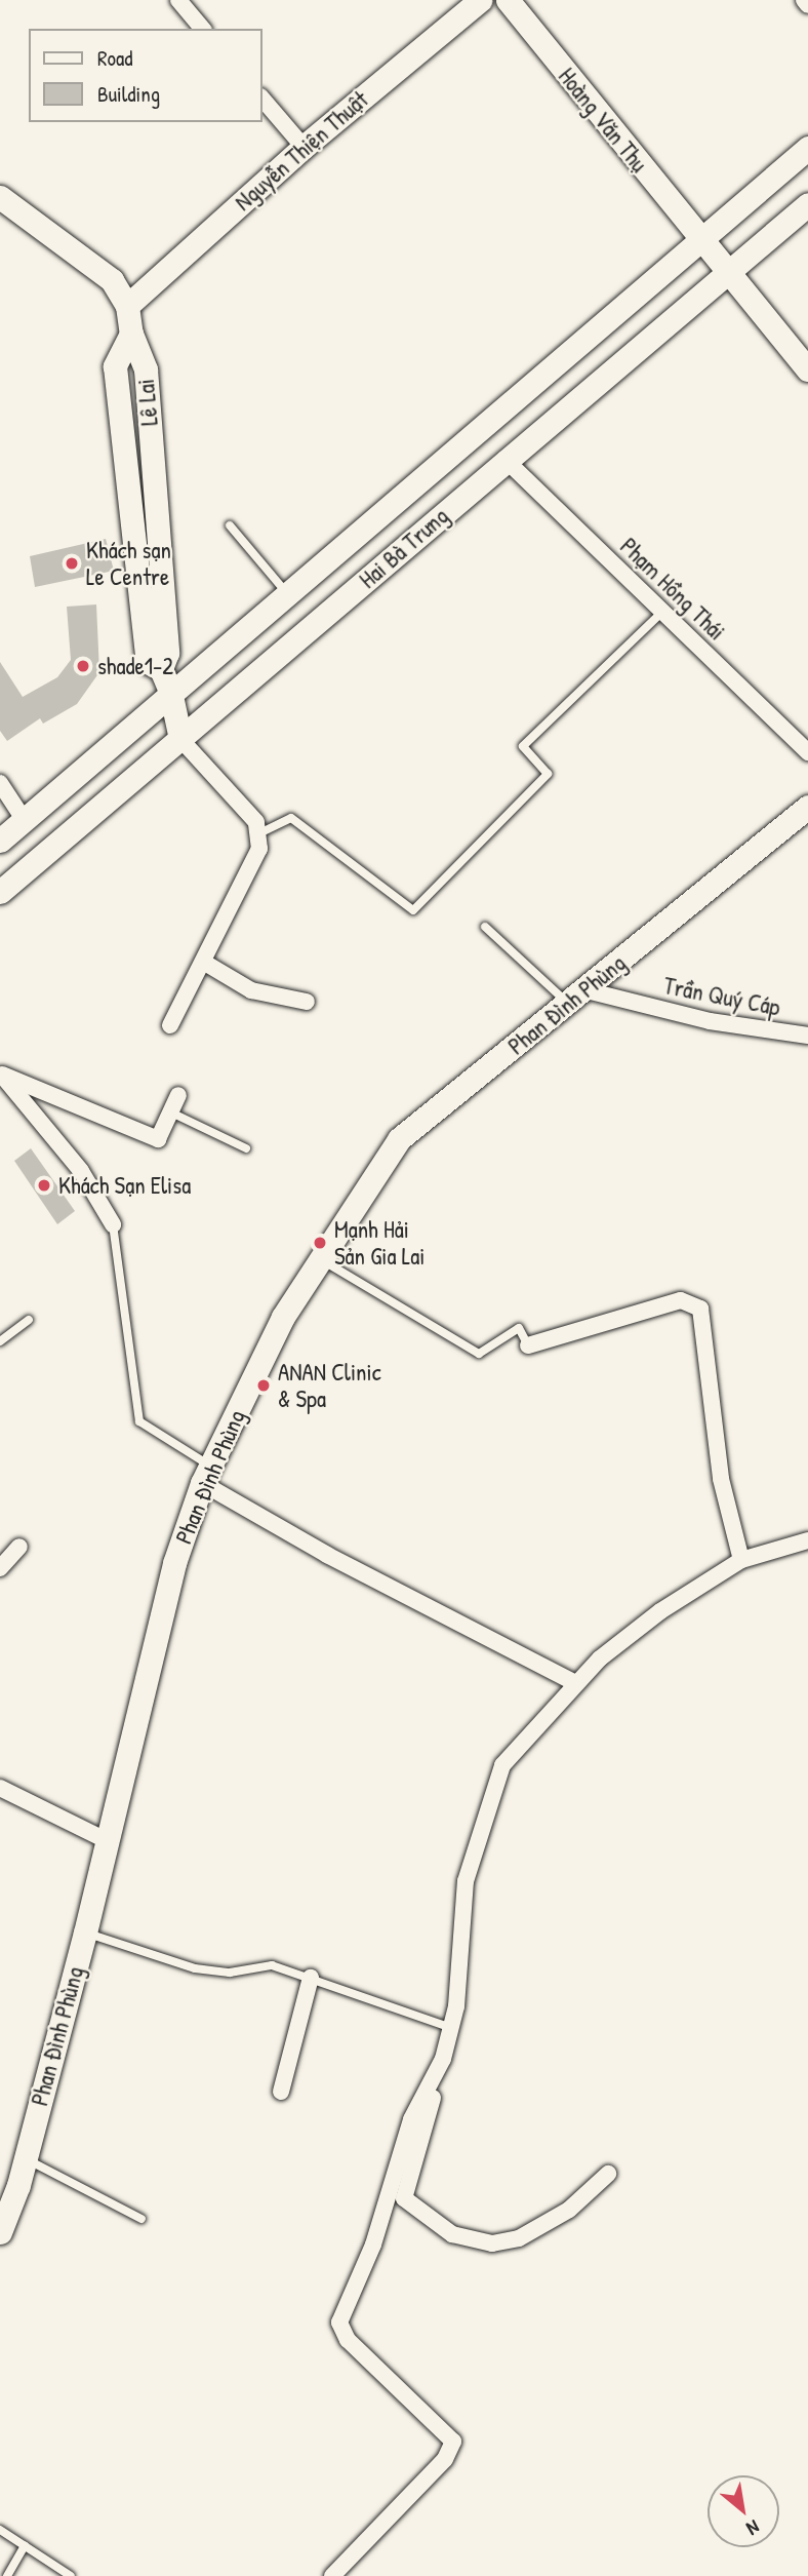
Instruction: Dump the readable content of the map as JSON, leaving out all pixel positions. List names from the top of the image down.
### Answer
{
  "streets": {
    "street": [
      "Hoàng Văn Thụ",
      "Nguyễn Thiện Thuật",
      "Lê Lai",
      "Hai Bà Trưng",
      "Phạm Hồng Thái",
      "Trần Quý Cáp",
      "Phan Đình Phùng"
    ]
  },
  "crossings": [
    ["Hoàng Văn Thụ", "Hai Bà Trưng"],
    ["Nguyễn Thiện Thuật", "Lê Lai"],
    ["Lê Lai", "Hai Bà Trưng"],
    ["Hai Bà Trưng", "Phạm Hồng Thái"],
    ["Trần Quý Cáp", "Phan Đình Phùng"]
  ],
  "places": [
    "Khách sạn Le Centre",
    "shade1-2",
    "Khách Sạn Elisa",
    "Mạnh Hải Sản Gia Lai",
    "ANAN Clinic & Spa"
  ],
  "legend": ["Road", "Building"],
  "north": "bottom right"
}
